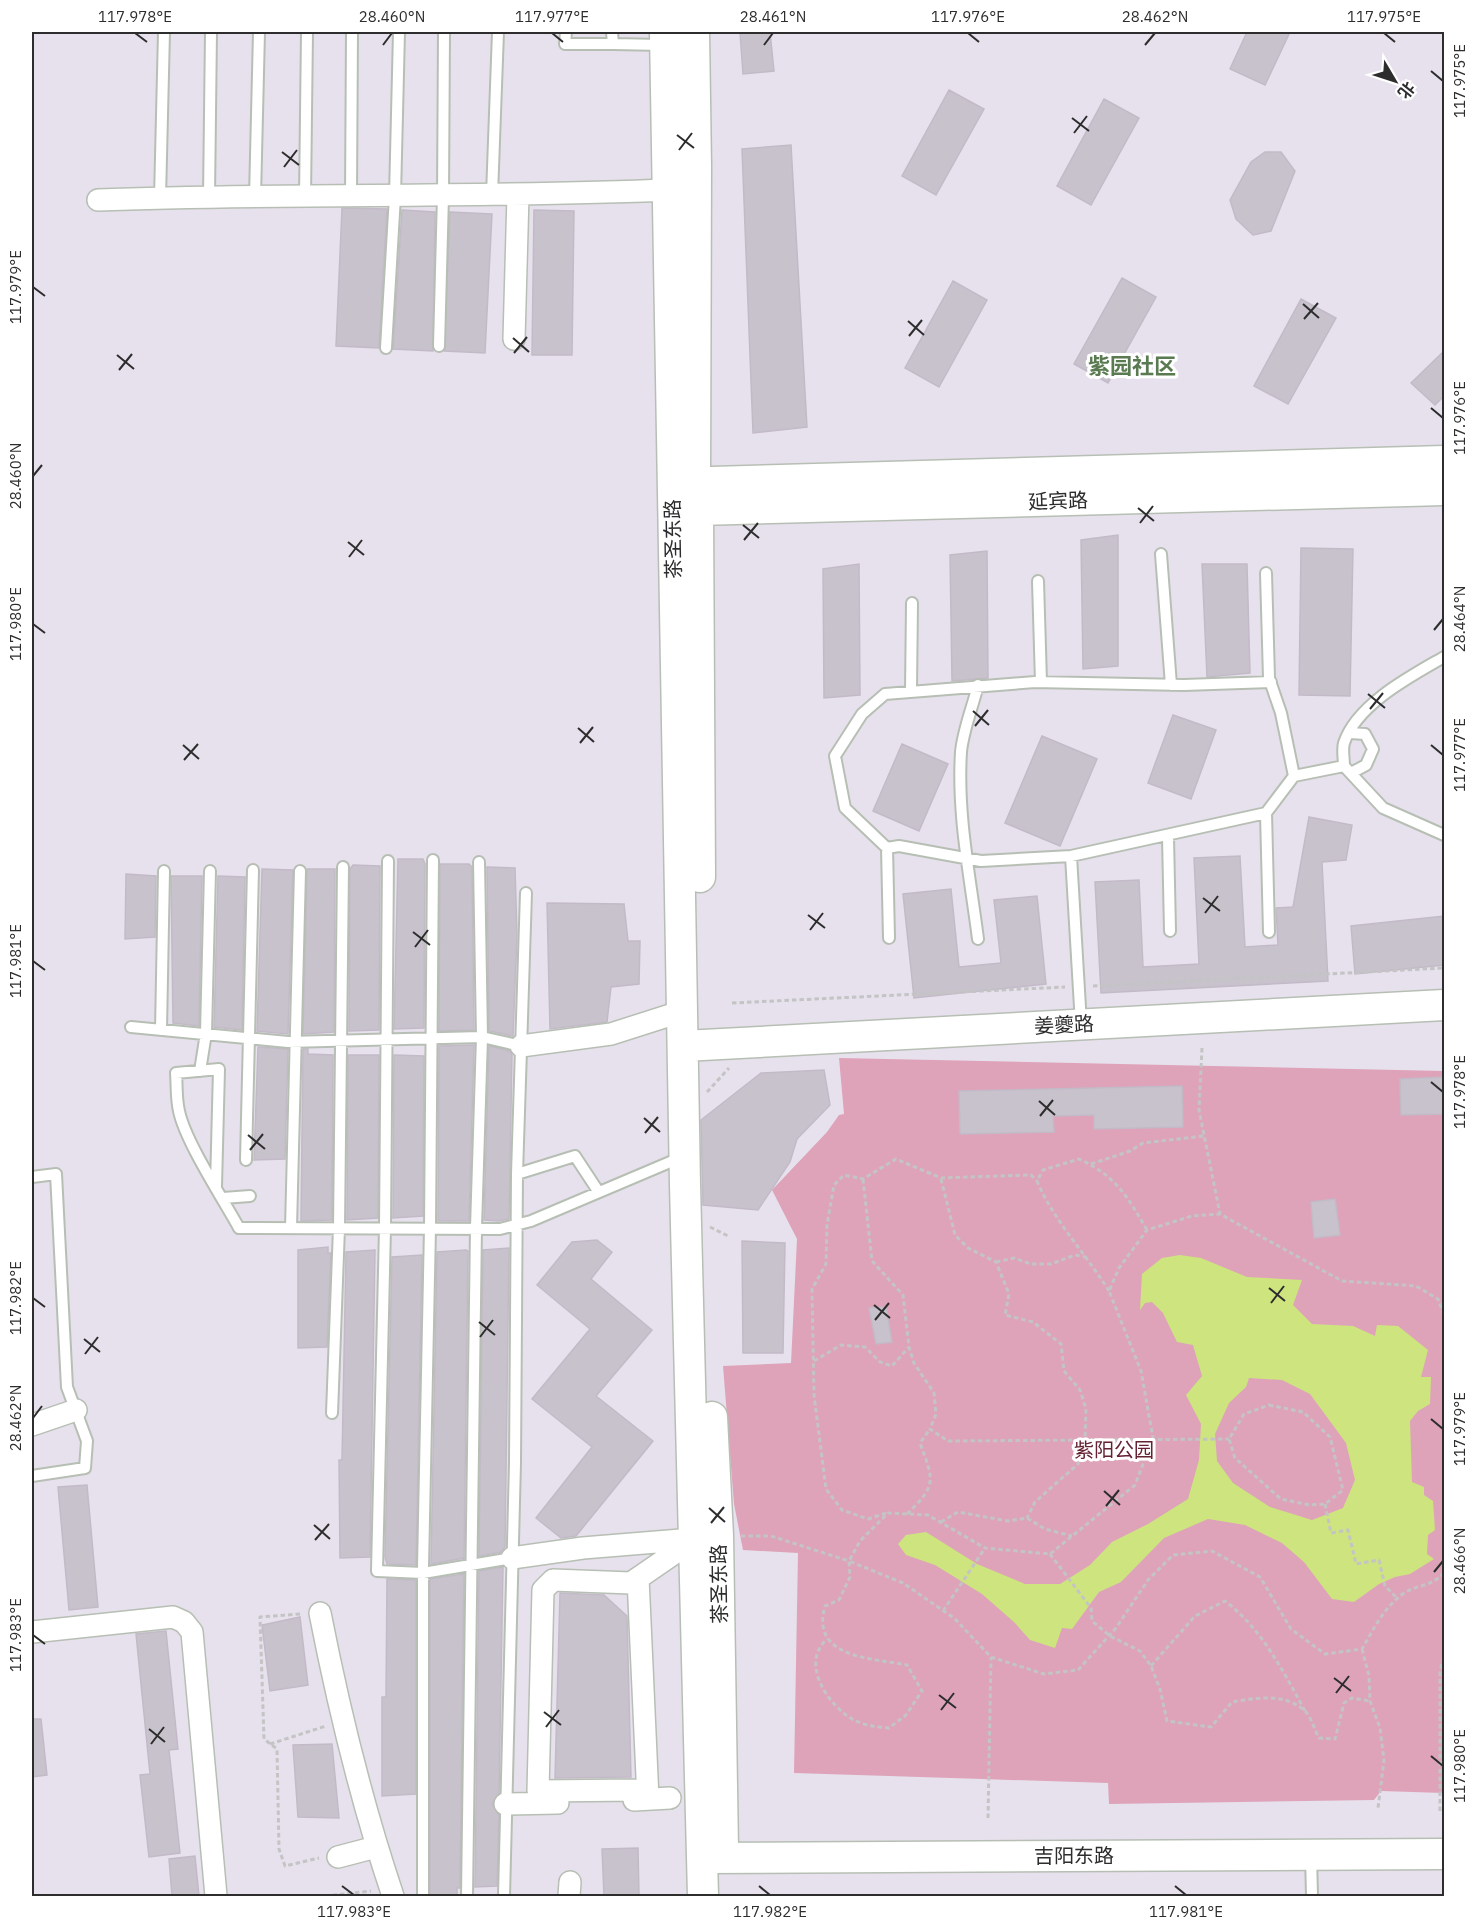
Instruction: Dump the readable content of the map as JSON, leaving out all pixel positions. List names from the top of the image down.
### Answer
{
  "streets": {
    "main road": [
      "延宾路",
      "茶圣东路",
      "姜夔路",
      "吉阳东路"
    ]
  },
  "crossings": [
    ["延宾路", "茶圣东路"],
    ["茶圣东路", "姜夔路"],
    ["茶圣东路", "吉阳东路"]
  ],
  "districts": ["紫园社区"],
  "parks": ["紫阳公园"],
  "north": "bottom right",
  "coordinates": [
    "117.978°E",
    "28.460°N",
    "117.977°E",
    "28.461°N",
    "117.976°E",
    "28.462°N",
    "117.975°E",
    "117.979°E",
    "28.464°N",
    "117.980°E",
    "117.981°E",
    "117.982°E",
    "28.466°N",
    "117.983°E"
  ]
}
